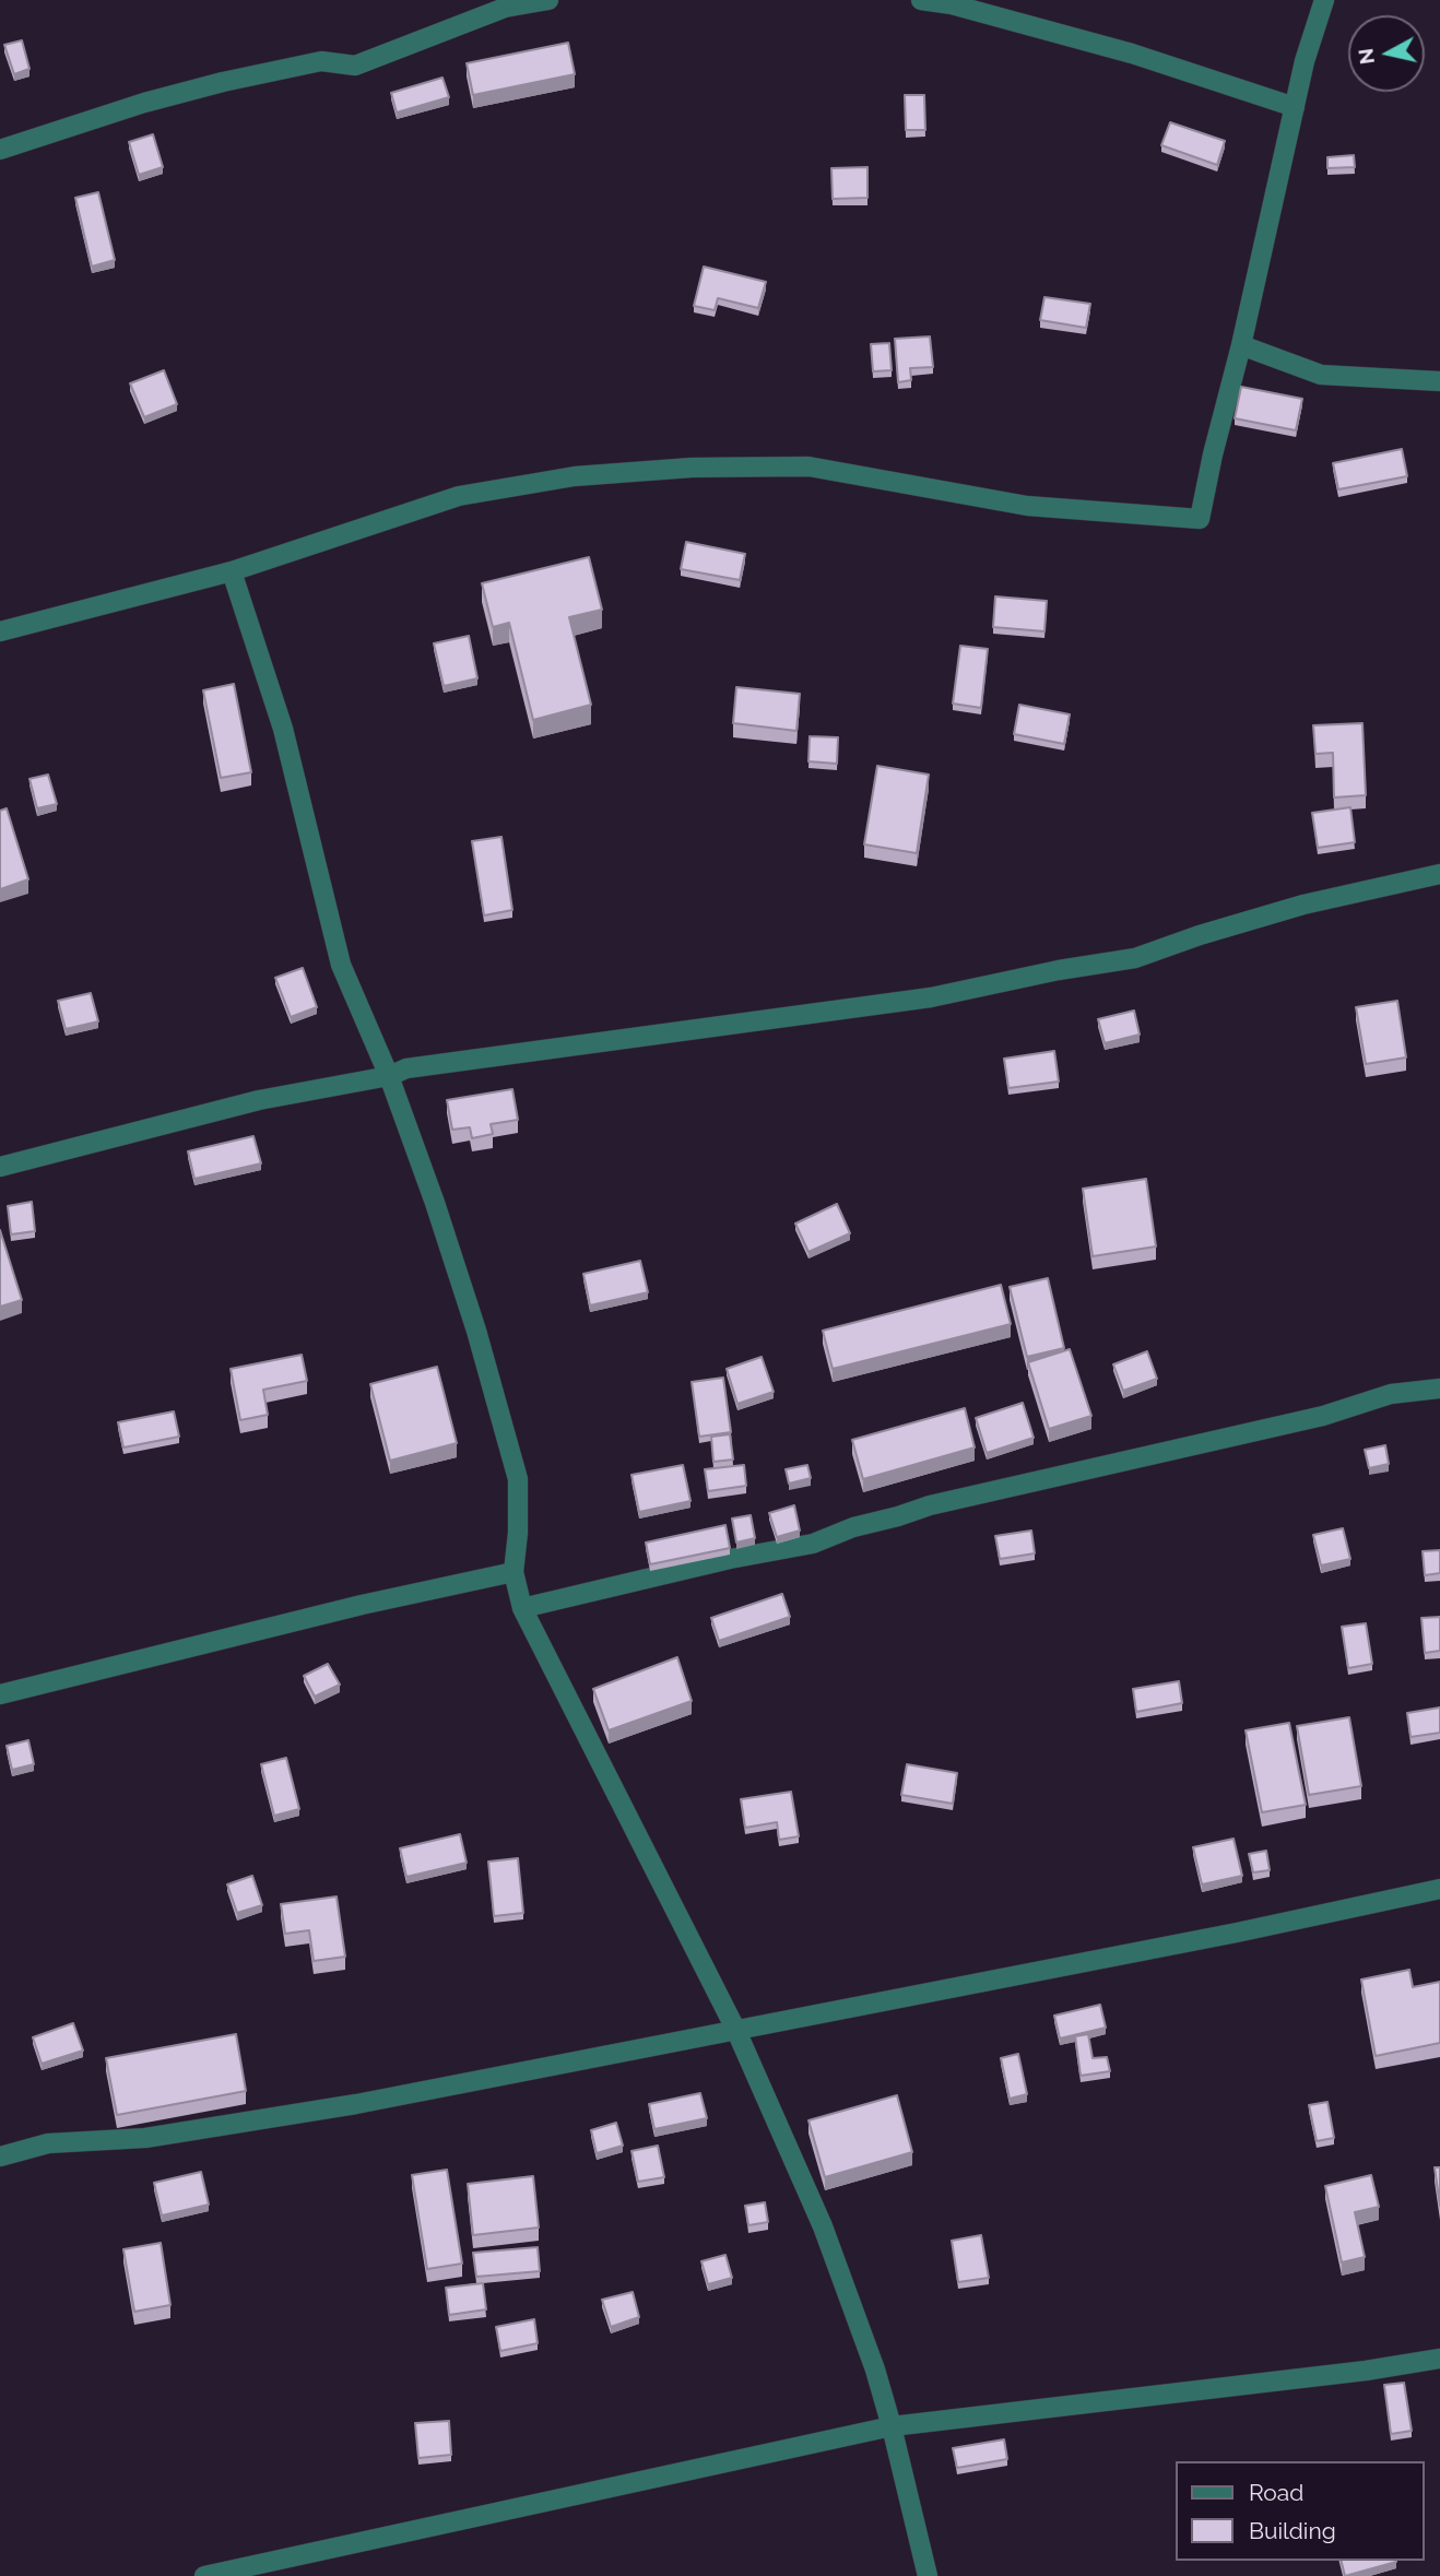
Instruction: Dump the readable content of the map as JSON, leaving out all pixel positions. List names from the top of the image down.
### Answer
{
  "legend": ["Road", "Building"],
  "north": "left"
}
